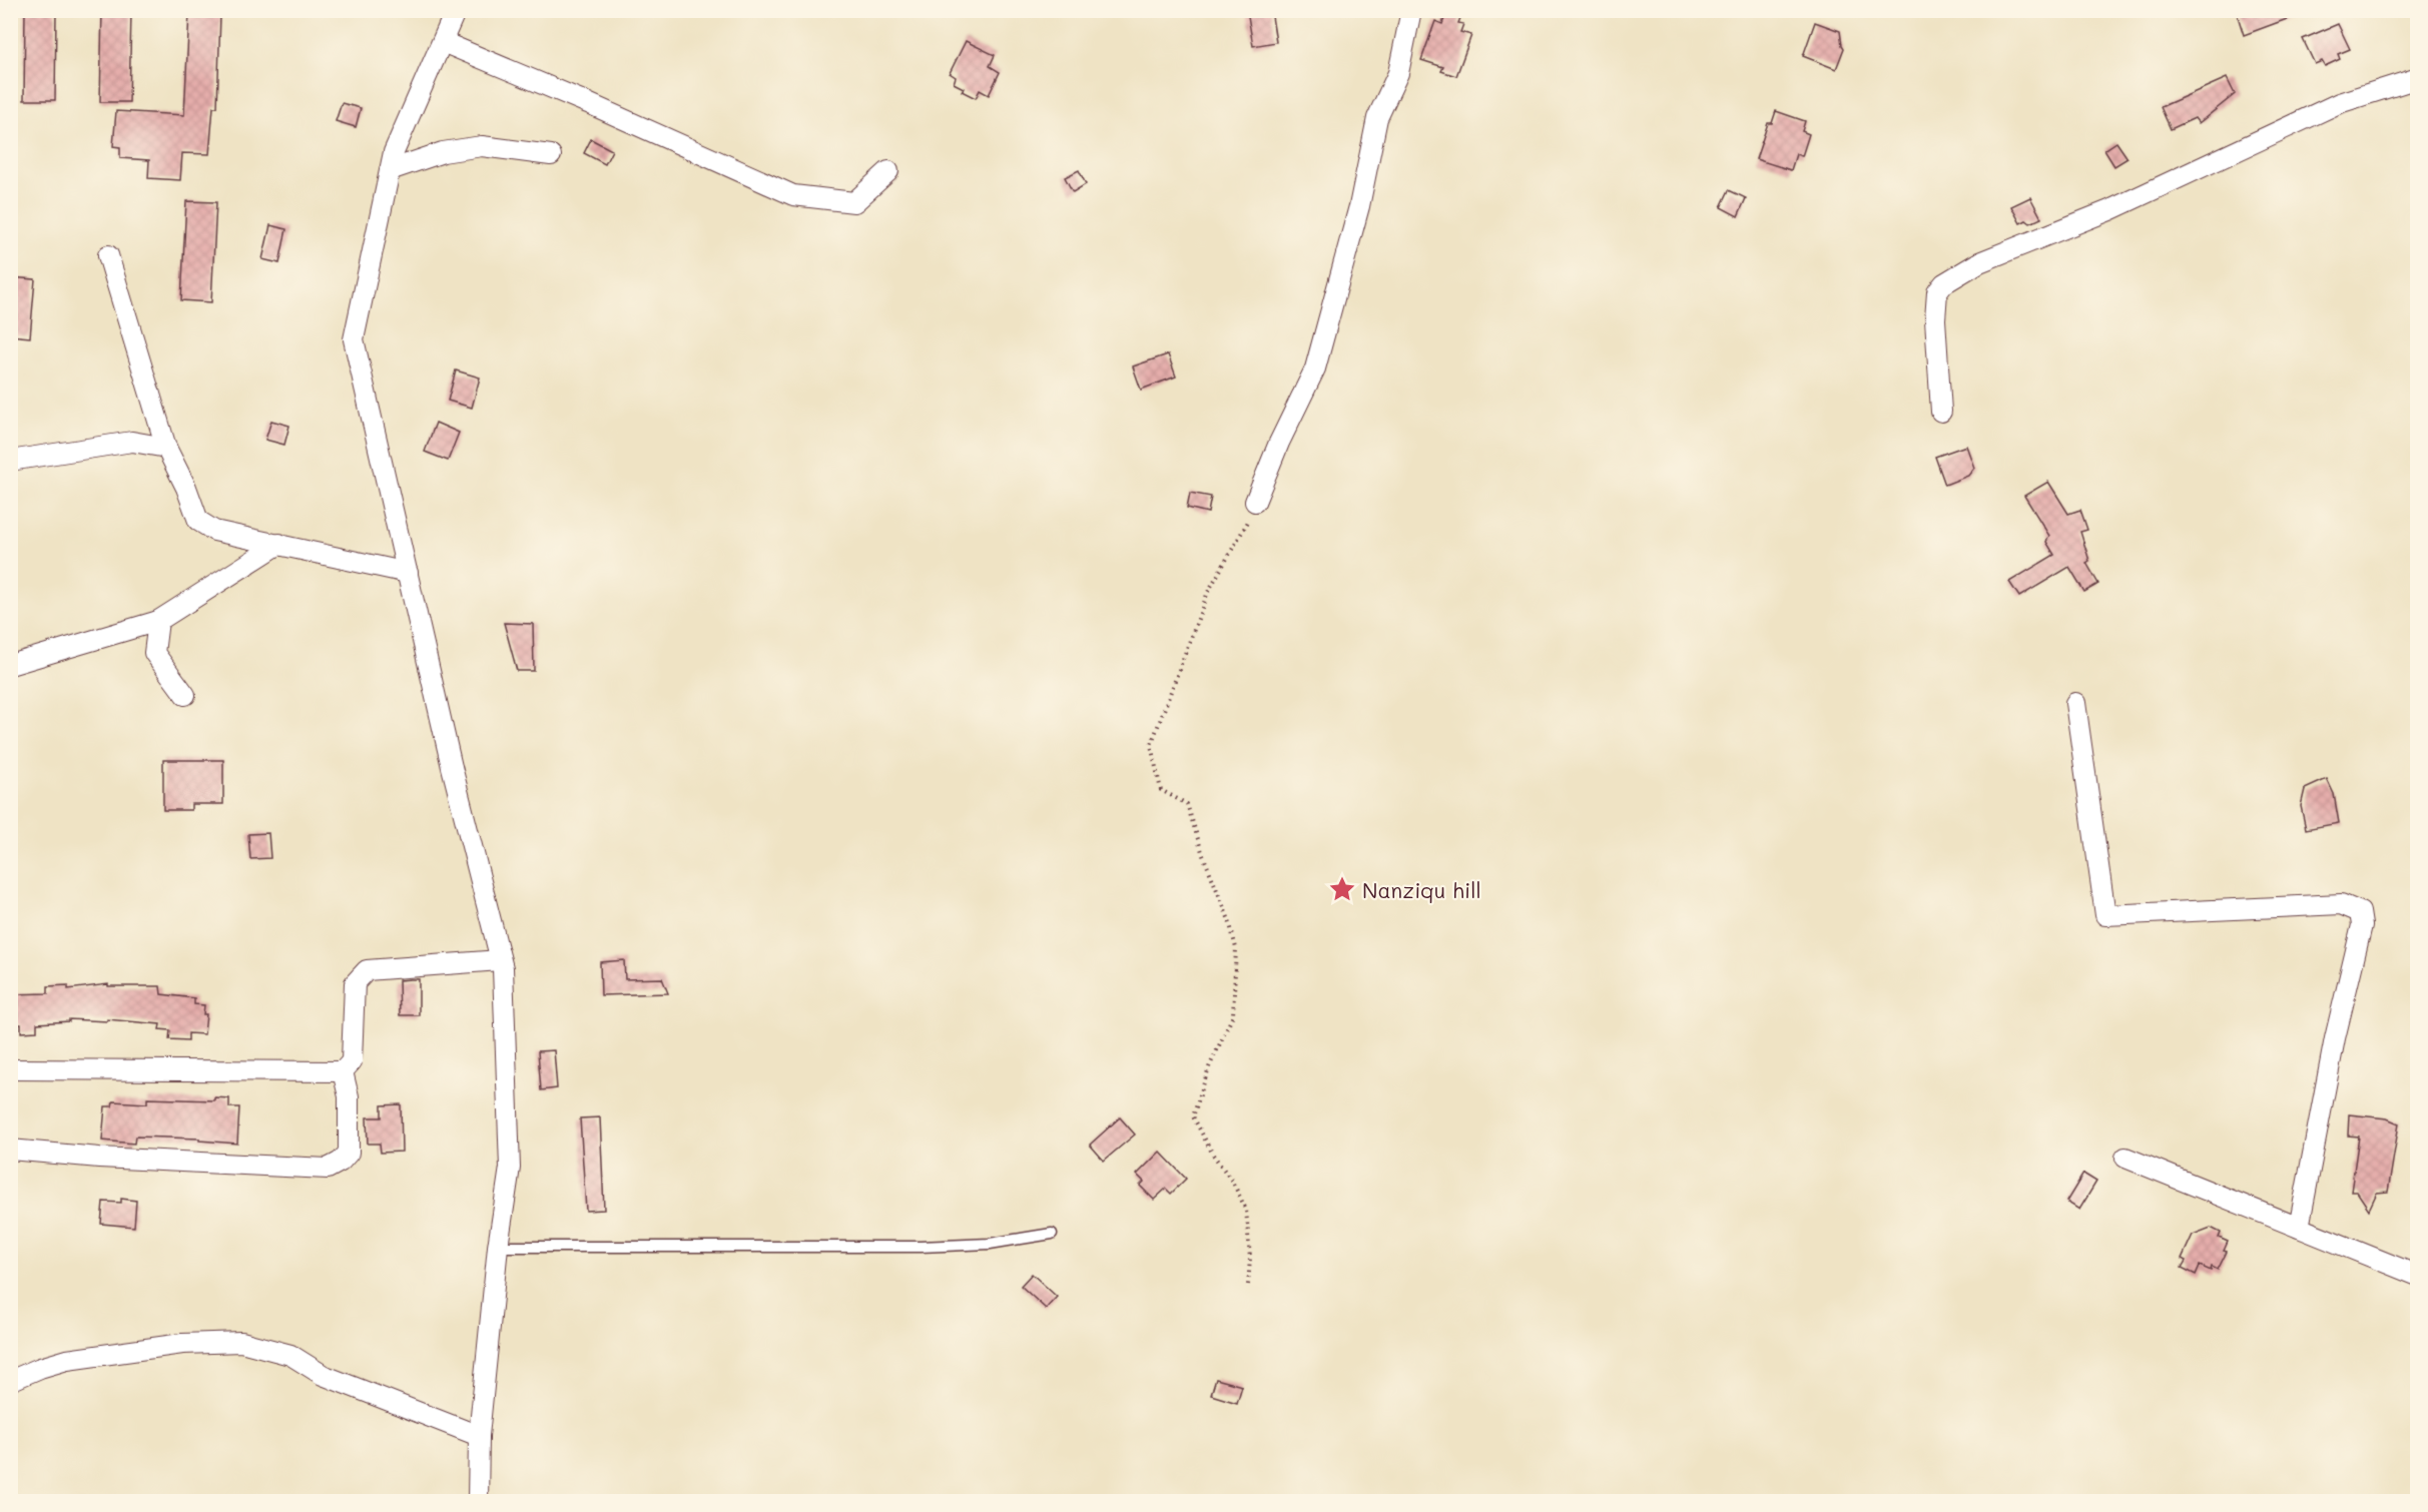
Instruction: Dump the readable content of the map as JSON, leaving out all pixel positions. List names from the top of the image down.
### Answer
{
  "places": {
    "place": ["Nanziqu hill"]
  }
}
